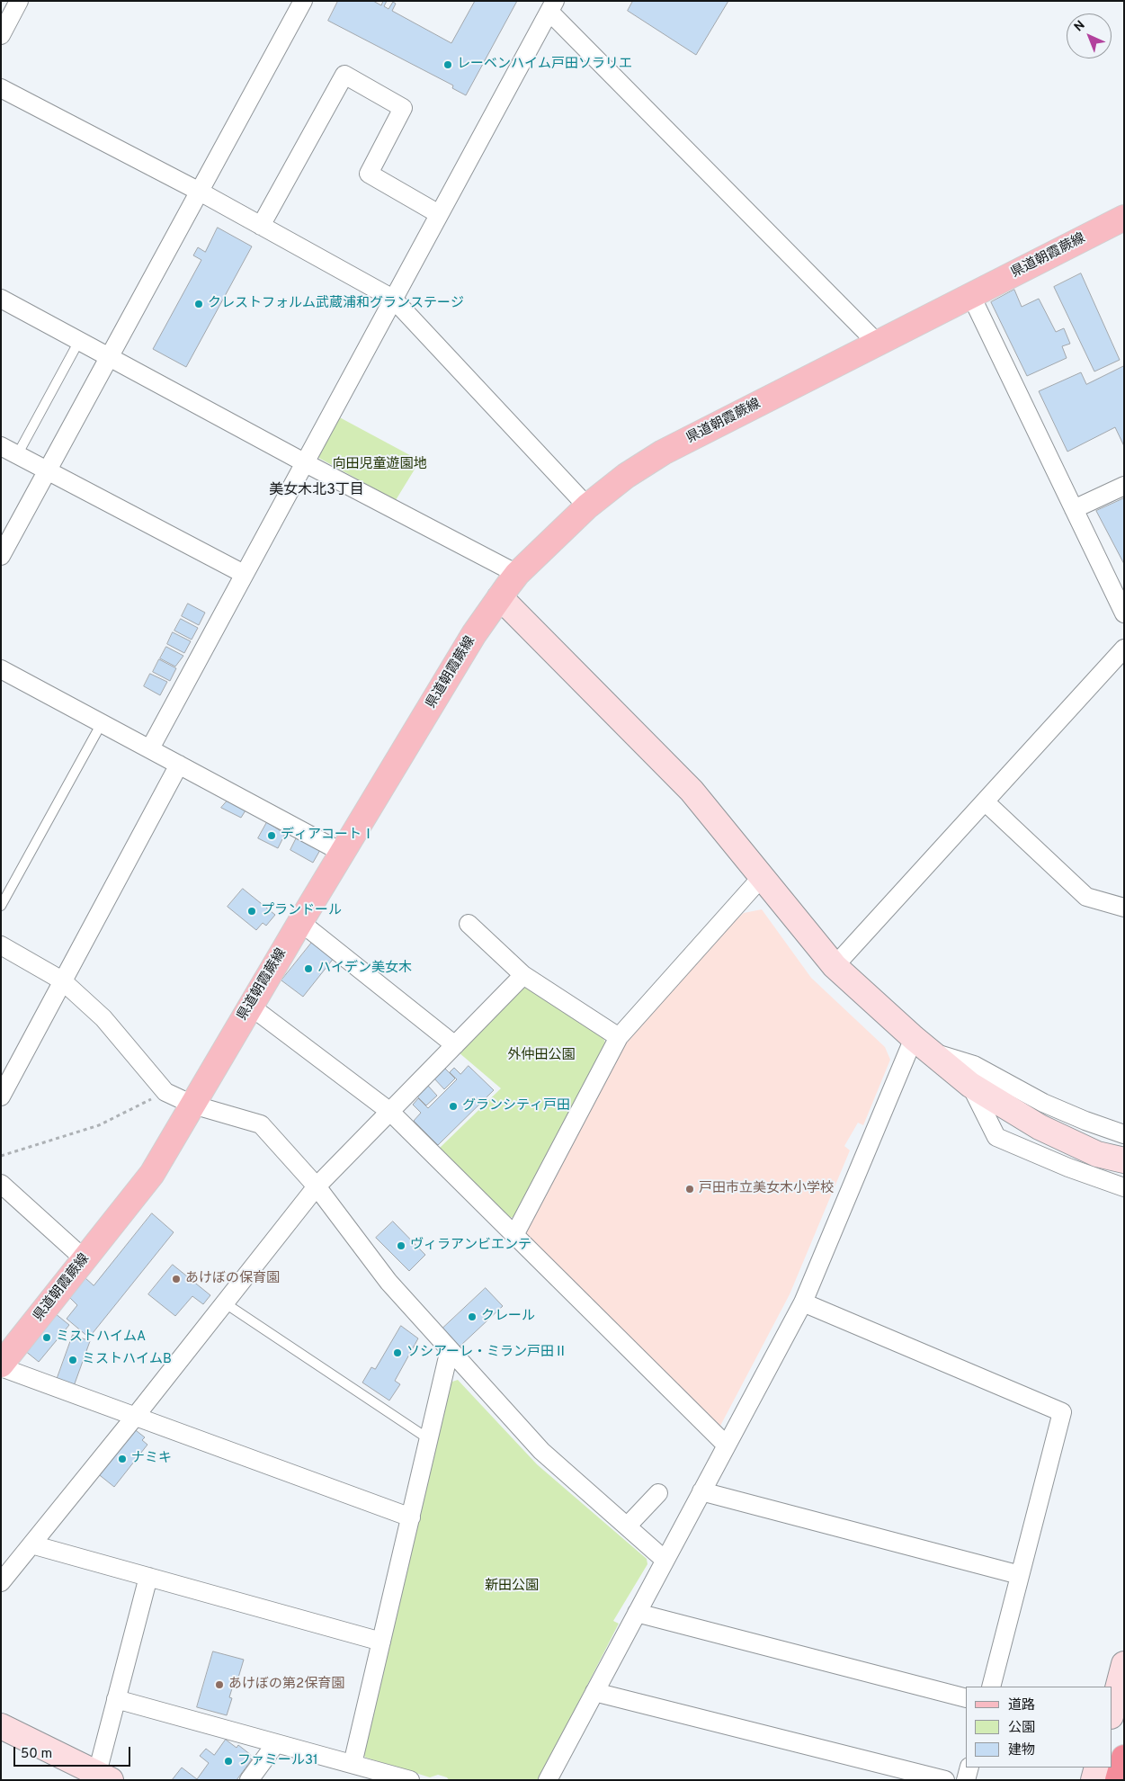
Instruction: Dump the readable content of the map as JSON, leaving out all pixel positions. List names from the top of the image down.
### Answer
{
  "streets": {
    "main road": ["県道朝霞蕨線"]
  },
  "districts": ["美女木北3丁目"],
  "parks": ["向田児童遊園地", "外仲田公園", "新田公園"],
  "places": [
    "レーベンハイム戸田ソラリエ",
    "クレストフォルム武蔵浦和グランステージ",
    "ディアコートⅠ",
    "プランドール",
    "ハイデン美女木",
    "グランシティ戸田",
    "戸田市立美女木小学校",
    "ヴィラアンビエンテ",
    "あけぼの保育園",
    "クレール",
    "ミストハイムA",
    "ソシアーレ・ミラン戸田Ⅱ",
    "ミストハイムB",
    "ナミキ",
    "あけぼの第2保育園",
    "ファミール31"
  ],
  "legend": ["道路", "公園", "建物"],
  "scale_bar": "50 m",
  "north": "top left"
}
